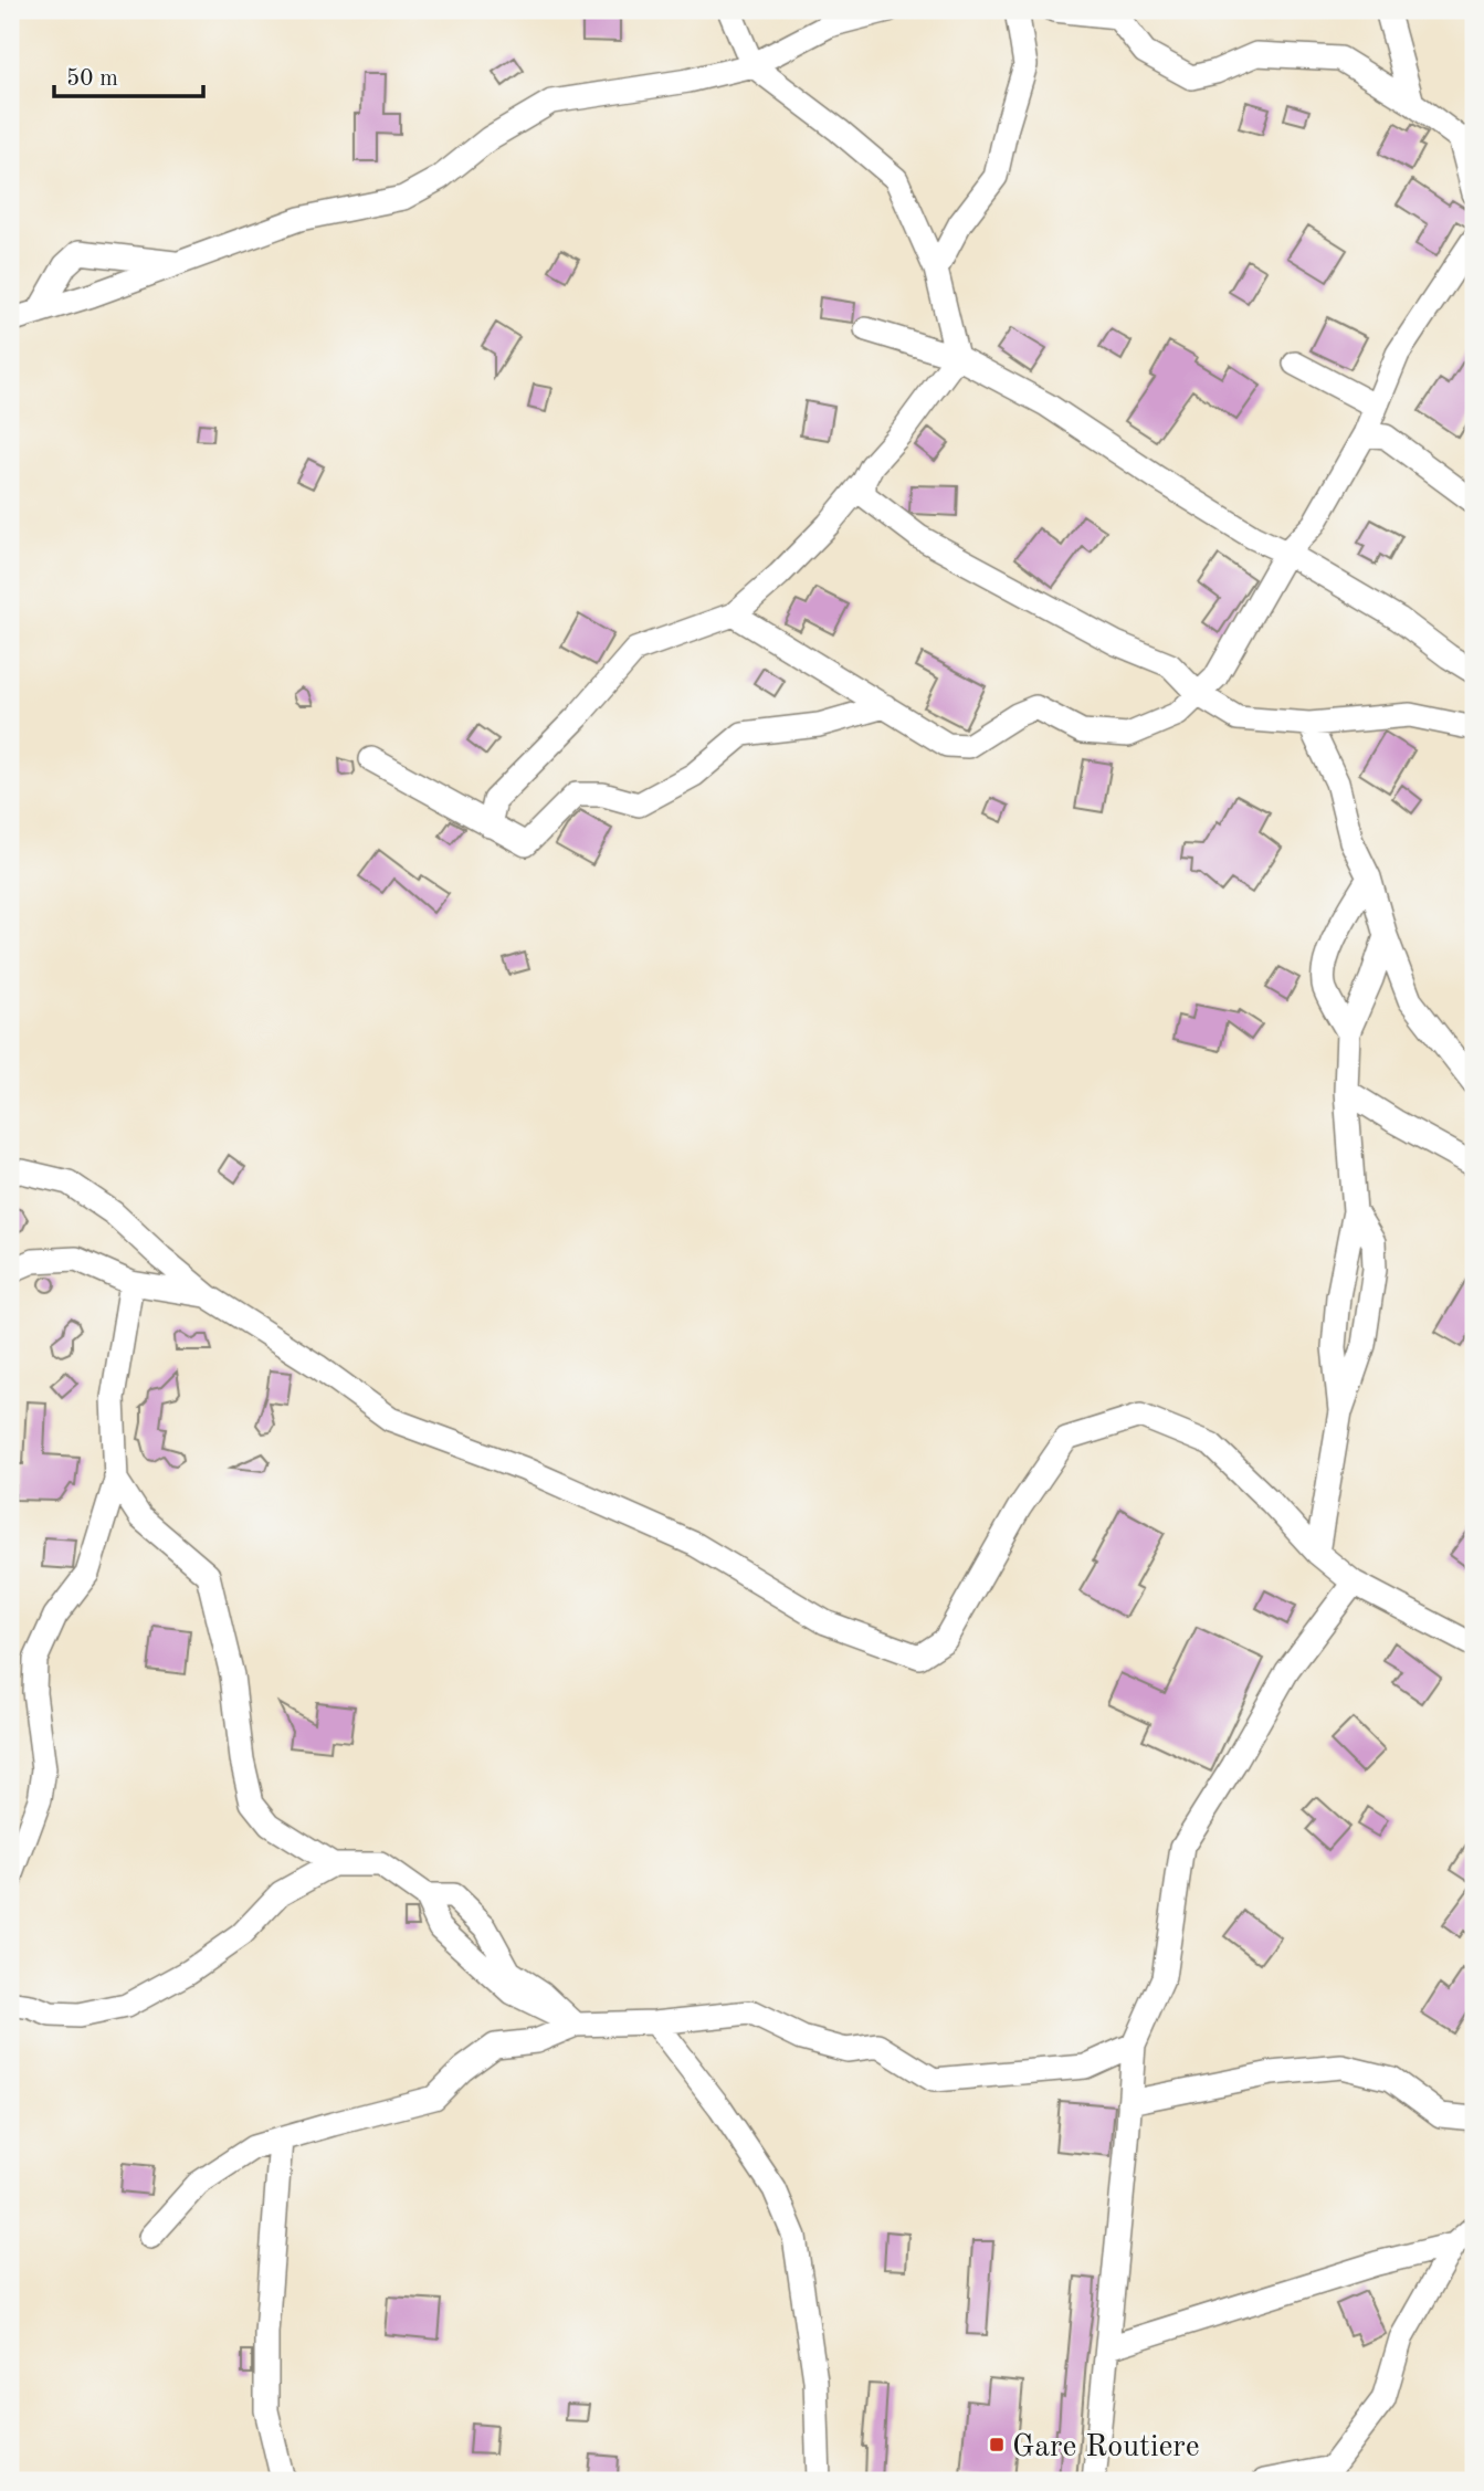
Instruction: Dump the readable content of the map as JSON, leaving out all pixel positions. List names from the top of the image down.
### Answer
{
  "places": {
    "transit": ["Gare Routiere"]
  },
  "scale_bar": "50 m"
}
